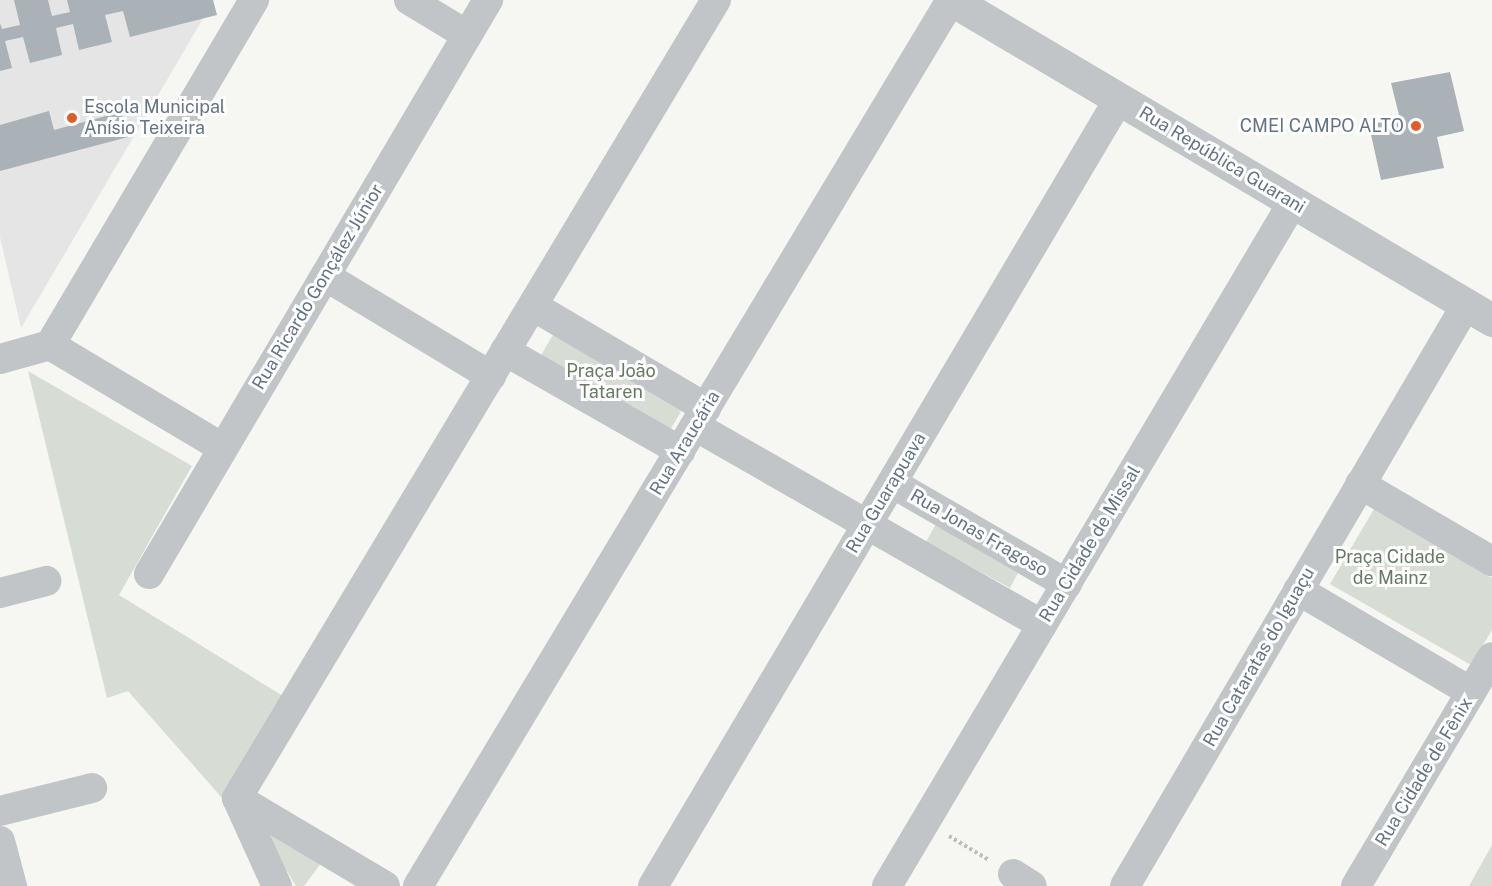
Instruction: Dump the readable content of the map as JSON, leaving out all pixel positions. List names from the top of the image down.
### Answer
{
  "streets": {
    "street": [
      "Rua República Guarani",
      "Rua Ricardo Gonçález Júnior",
      "Rua Araucária",
      "Rua Guarapuava",
      "Rua Jonas Fragoso",
      "Rua Cidade de Missal",
      "Rua Cataratas do Iguaçu",
      "Rua Cidade de Fênix"
    ]
  },
  "crossings": [
    ["Rua República Guarani", "Rua Araucária"],
    ["Rua República Guarani", "Rua Guarapuava"],
    ["Rua República Guarani", "Rua Cidade de Missal"],
    ["Rua República Guarani", "Rua Cataratas do Iguaçu"],
    ["Rua Guarapuava", "Rua Jonas Fragoso"],
    ["Rua Jonas Fragoso", "Rua Cidade de Missal"]
  ],
  "parks": ["Praça João Tataren", "Praça Cidade de Mainz"],
  "places": ["Escola Municipal Anísio Teixeira", "CMEI CAMPO ALTO"]
}
